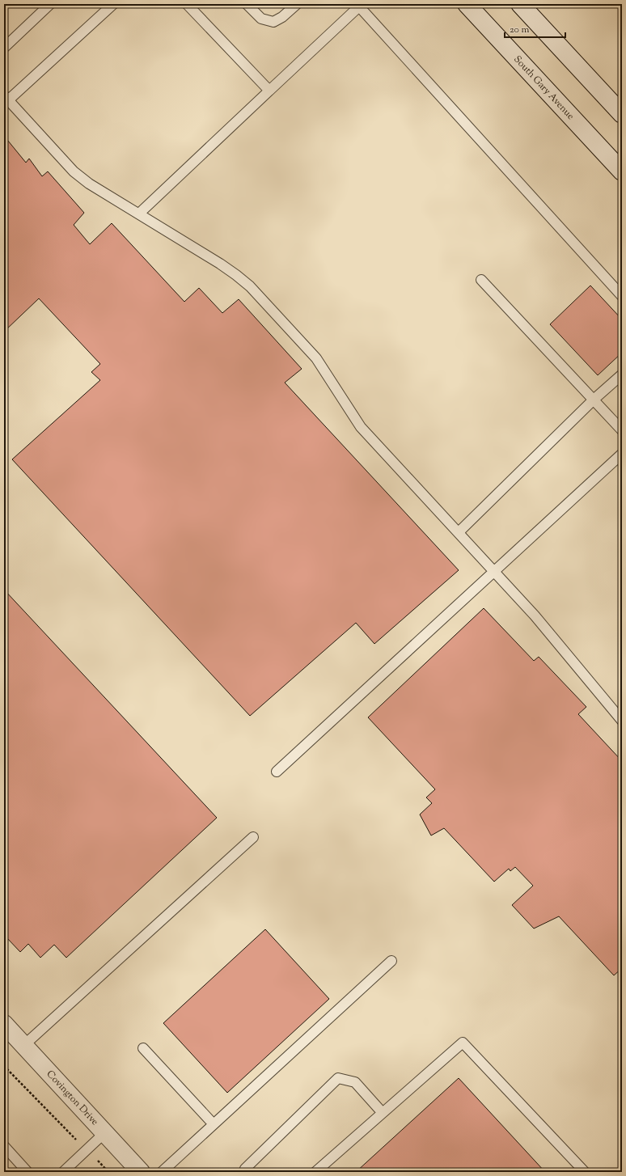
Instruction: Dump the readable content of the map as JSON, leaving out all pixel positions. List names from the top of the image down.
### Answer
{
  "streets": {
    "main road": ["South Gary Avenue", "Covington Drive"]
  },
  "scale_bar": "20 m"
}
